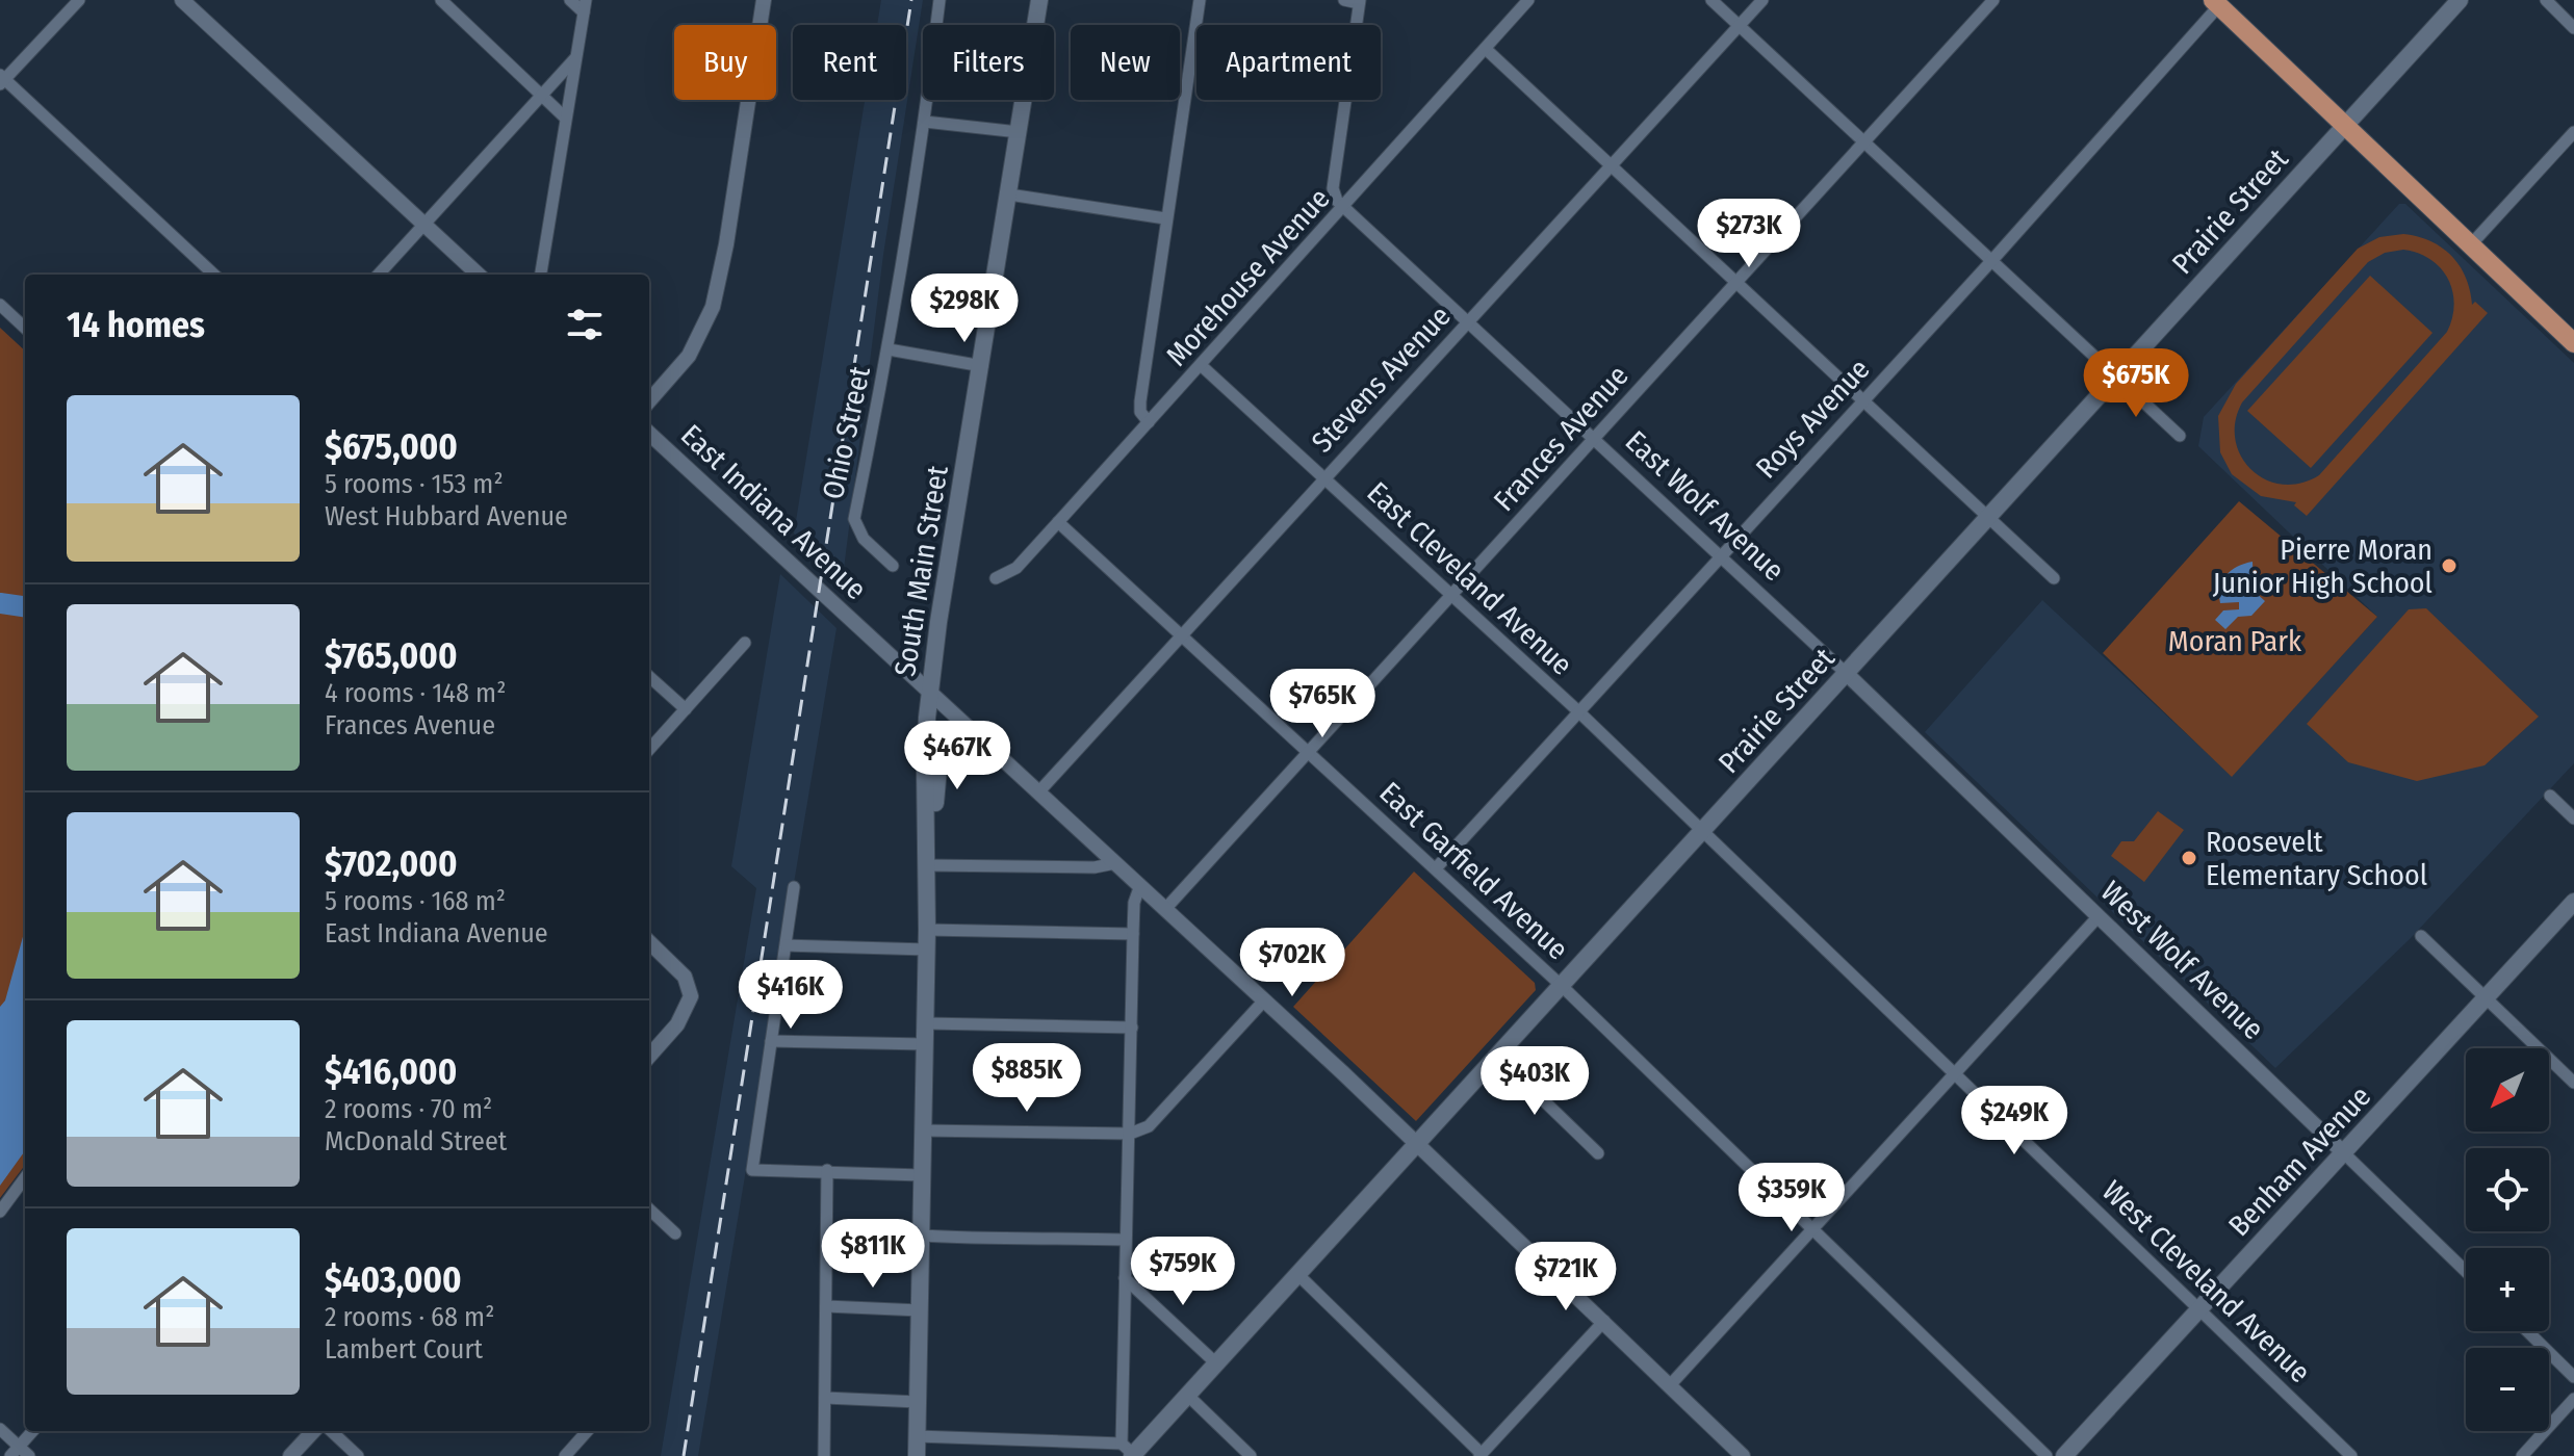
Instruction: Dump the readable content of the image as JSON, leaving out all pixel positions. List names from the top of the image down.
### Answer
{
  "streets": {
    "main road": ["Prairie Street", "South Main Street", "Benham Avenue"],
    "street": [
      "Morehouse Avenue",
      "Stevens Avenue",
      "Roys Avenue",
      "Ohio Street",
      "Frances Avenue",
      "East Wolf Avenue",
      "East Indiana Avenue",
      "East Cleveland Avenue",
      "East Garfield Avenue",
      "West Wolf Avenue",
      "West Cleveland Avenue"
    ]
  },
  "crossings": [
    ["Prairie Street", "East Wolf Avenue"],
    ["Prairie Street", "East Indiana Avenue"],
    ["Prairie Street", "East Cleveland Avenue"],
    ["Prairie Street", "East Garfield Avenue"],
    ["Prairie Street", "West Wolf Avenue"],
    ["Prairie Street", "West Cleveland Avenue"],
    ["Morehouse Avenue", "East Wolf Avenue"],
    ["Morehouse Avenue", "East Cleveland Avenue"],
    ["Morehouse Avenue", "East Garfield Avenue"],
    ["Stevens Avenue", "East Wolf Avenue"],
    ["Stevens Avenue", "East Indiana Avenue"],
    ["Stevens Avenue", "East Cleveland Avenue"],
    ["Stevens Avenue", "East Garfield Avenue"],
    ["Roys Avenue", "East Wolf Avenue"],
    ["Roys Avenue", "East Cleveland Avenue"],
    ["Roys Avenue", "East Garfield Avenue"],
    ["Frances Avenue", "East Wolf Avenue"],
    ["Frances Avenue", "East Indiana Avenue"],
    ["Frances Avenue", "East Cleveland Avenue"],
    ["Frances Avenue", "East Garfield Avenue"],
    ["East Wolf Avenue", "West Wolf Avenue"],
    ["East Indiana Avenue", "South Main Street"],
    ["East Cleveland Avenue", "West Cleveland Avenue"],
    ["West Wolf Avenue", "Benham Avenue"],
    ["Benham Avenue", "West Cleveland Avenue"]
  ],
  "parks": ["Moran Park"],
  "places": ["Pierre Moran Junior High School", "Roosevelt Elementary School"],
  "north": "bottom left",
  "page": {
    "chip": [
      "Buy",
      "Rent",
      "Filters",
      "New",
      "Apartment"
    ],
    "price": [
      "$273K",
      "$298K",
      "$675K",
      "$765K",
      "$467K",
      "$702K",
      "$416K",
      "$885K",
      "$403K",
      "$249K",
      "$359K",
      "$811K",
      "$759K",
      "$721K"
    ],
    "heading": "14 homes",
    "list": [
      {
        "name": "$675,000",
        "note": "5 rooms · 153 m² · West Hubbard Avenue"
      },
      {
        "name": "$765,000",
        "note": "4 rooms · 148 m² · Frances Avenue"
      },
      {
        "name": "$702,000",
        "note": "5 rooms · 168 m² · East Indiana Avenue"
      },
      {
        "name": "$416,000",
        "note": "2 rooms · 70 m² · McDonald Street"
      },
      {
        "name": "$403,000",
        "note": "2 rooms · 68 m² · Lambert Court"
      }
    ],
    "map_buttons": ["+", "−"]
  }
}
